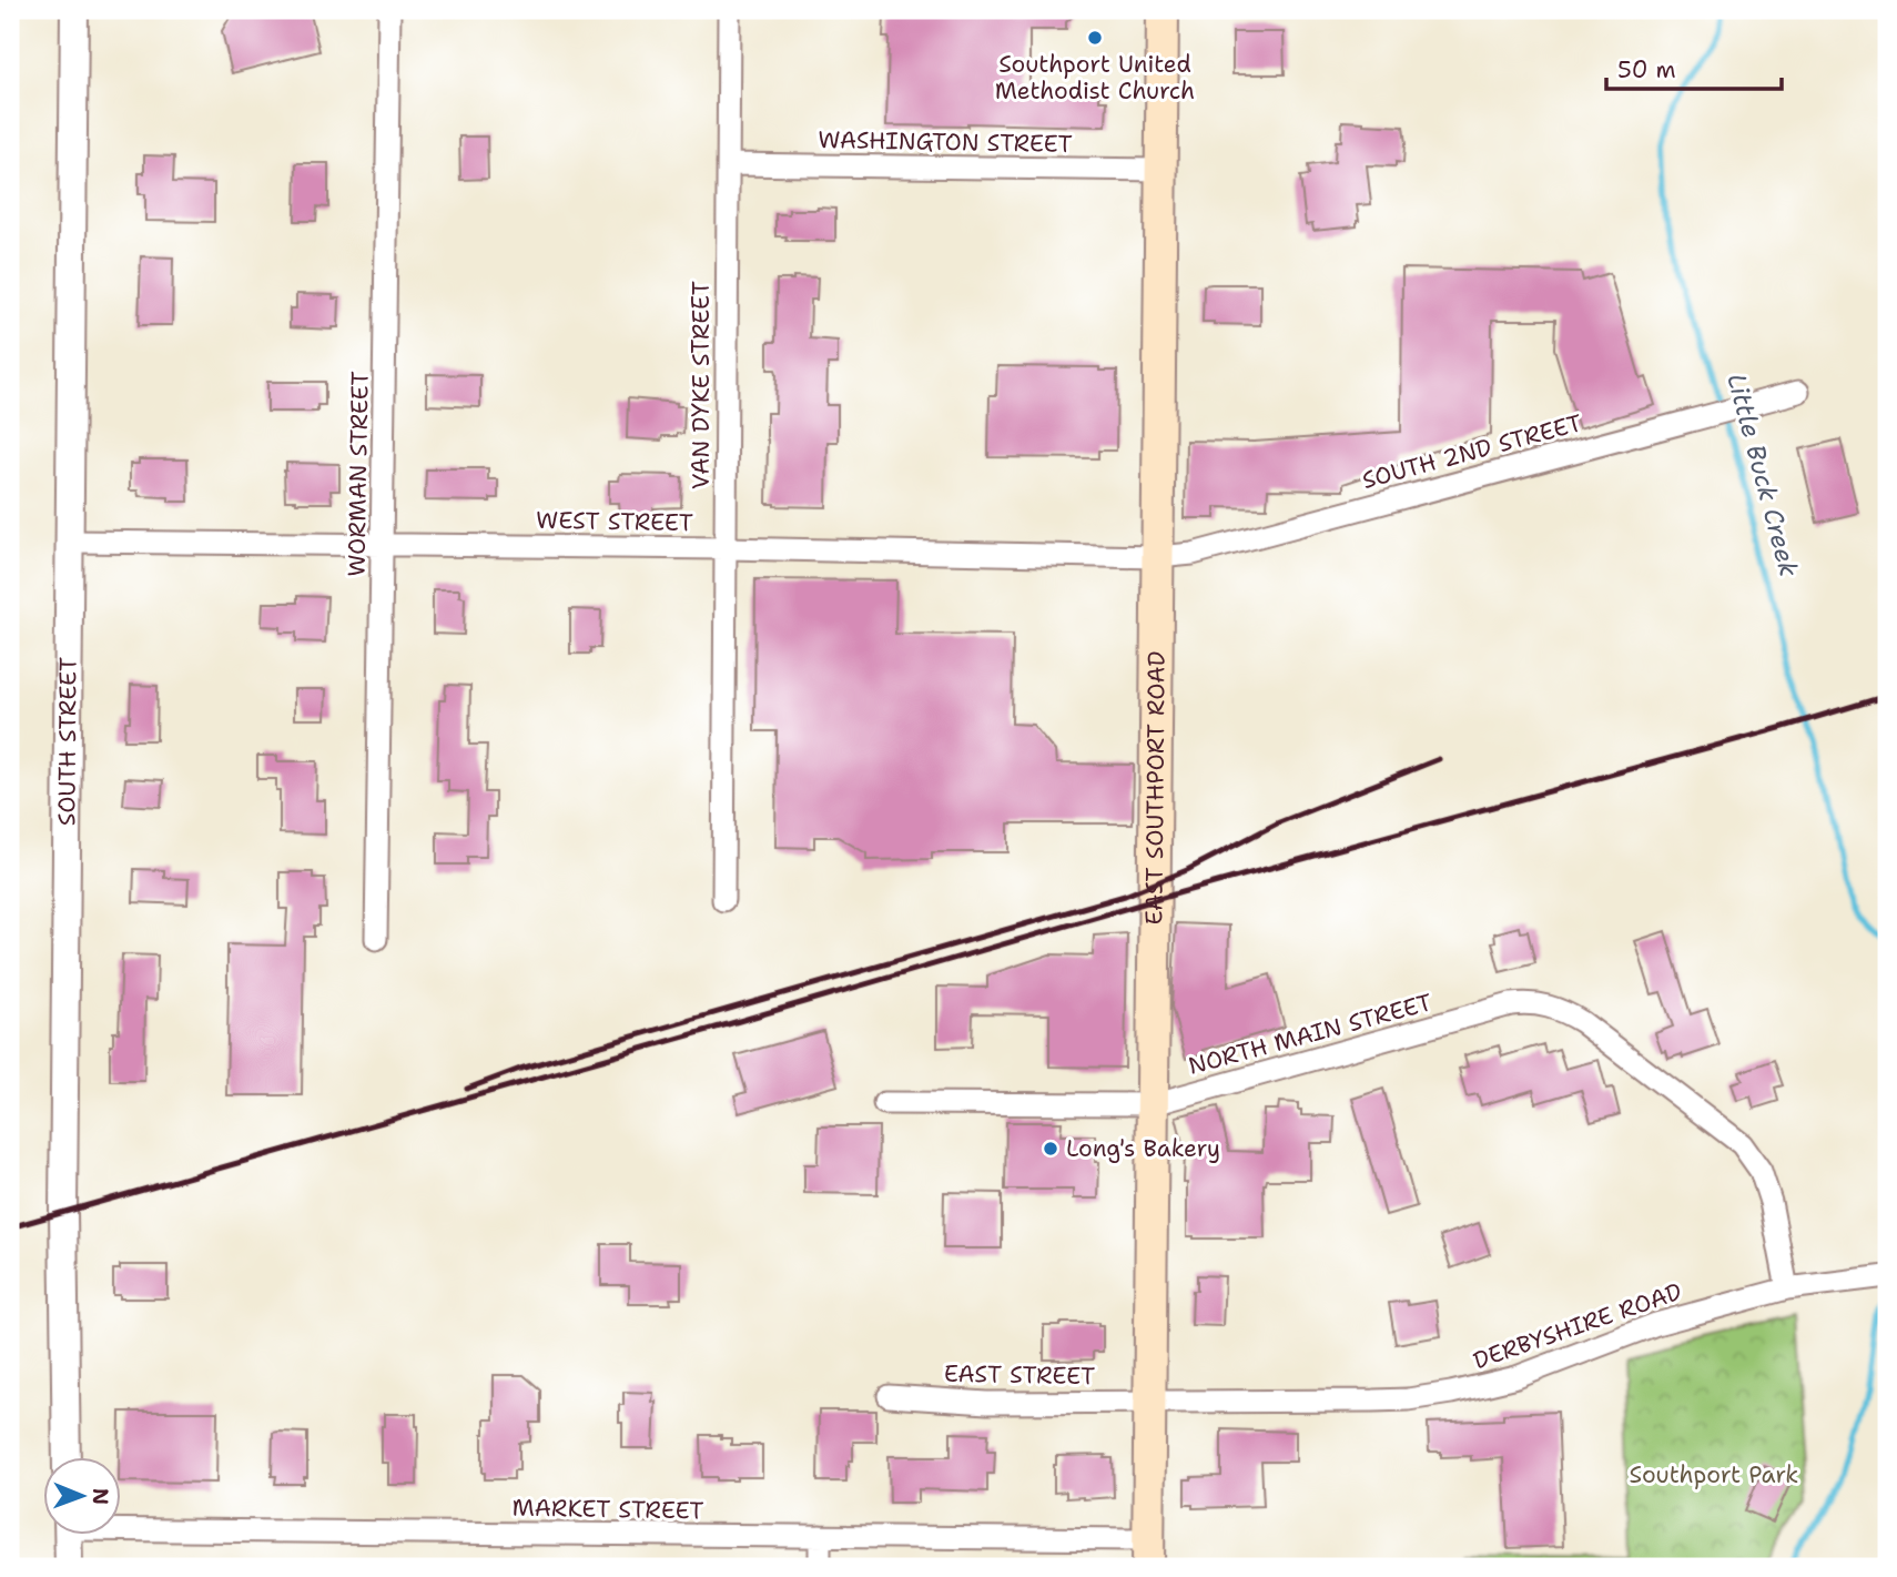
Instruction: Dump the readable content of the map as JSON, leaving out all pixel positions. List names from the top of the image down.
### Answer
{
  "streets": {
    "main road": ["EAST SOUTHPORT ROAD"],
    "street": [
      "WASHINGTON STREET",
      "VAN DYKE STREET",
      "SOUTH 2ND STREET",
      "WORMAN STREET",
      "WEST STREET",
      "SOUTH STREET",
      "NORTH MAIN STREET",
      "DERBYSHIRE ROAD",
      "EAST STREET",
      "MARKET STREET"
    ]
  },
  "crossings": [
    ["WASHINGTON STREET", "VAN DYKE STREET"],
    ["WASHINGTON STREET", "EAST SOUTHPORT ROAD"],
    ["VAN DYKE STREET", "WEST STREET"],
    ["SOUTH 2ND STREET", "WEST STREET"],
    ["SOUTH 2ND STREET", "EAST SOUTHPORT ROAD"],
    ["WORMAN STREET", "WEST STREET"],
    ["WEST STREET", "SOUTH STREET"],
    ["WEST STREET", "EAST SOUTHPORT ROAD"],
    ["EAST SOUTHPORT ROAD", "NORTH MAIN STREET"],
    ["EAST SOUTHPORT ROAD", "DERBYSHIRE ROAD"],
    ["EAST SOUTHPORT ROAD", "EAST STREET"],
    ["EAST SOUTHPORT ROAD", "MARKET STREET"],
    ["NORTH MAIN STREET", "DERBYSHIRE ROAD"],
    ["DERBYSHIRE ROAD", "EAST STREET"]
  ],
  "water": ["Little Buck Creek"],
  "parks": ["Southport Park"],
  "places": ["Southport United Methodist Church", "Long's Bakery"],
  "scale_bar": "50 m",
  "north": "right"
}
